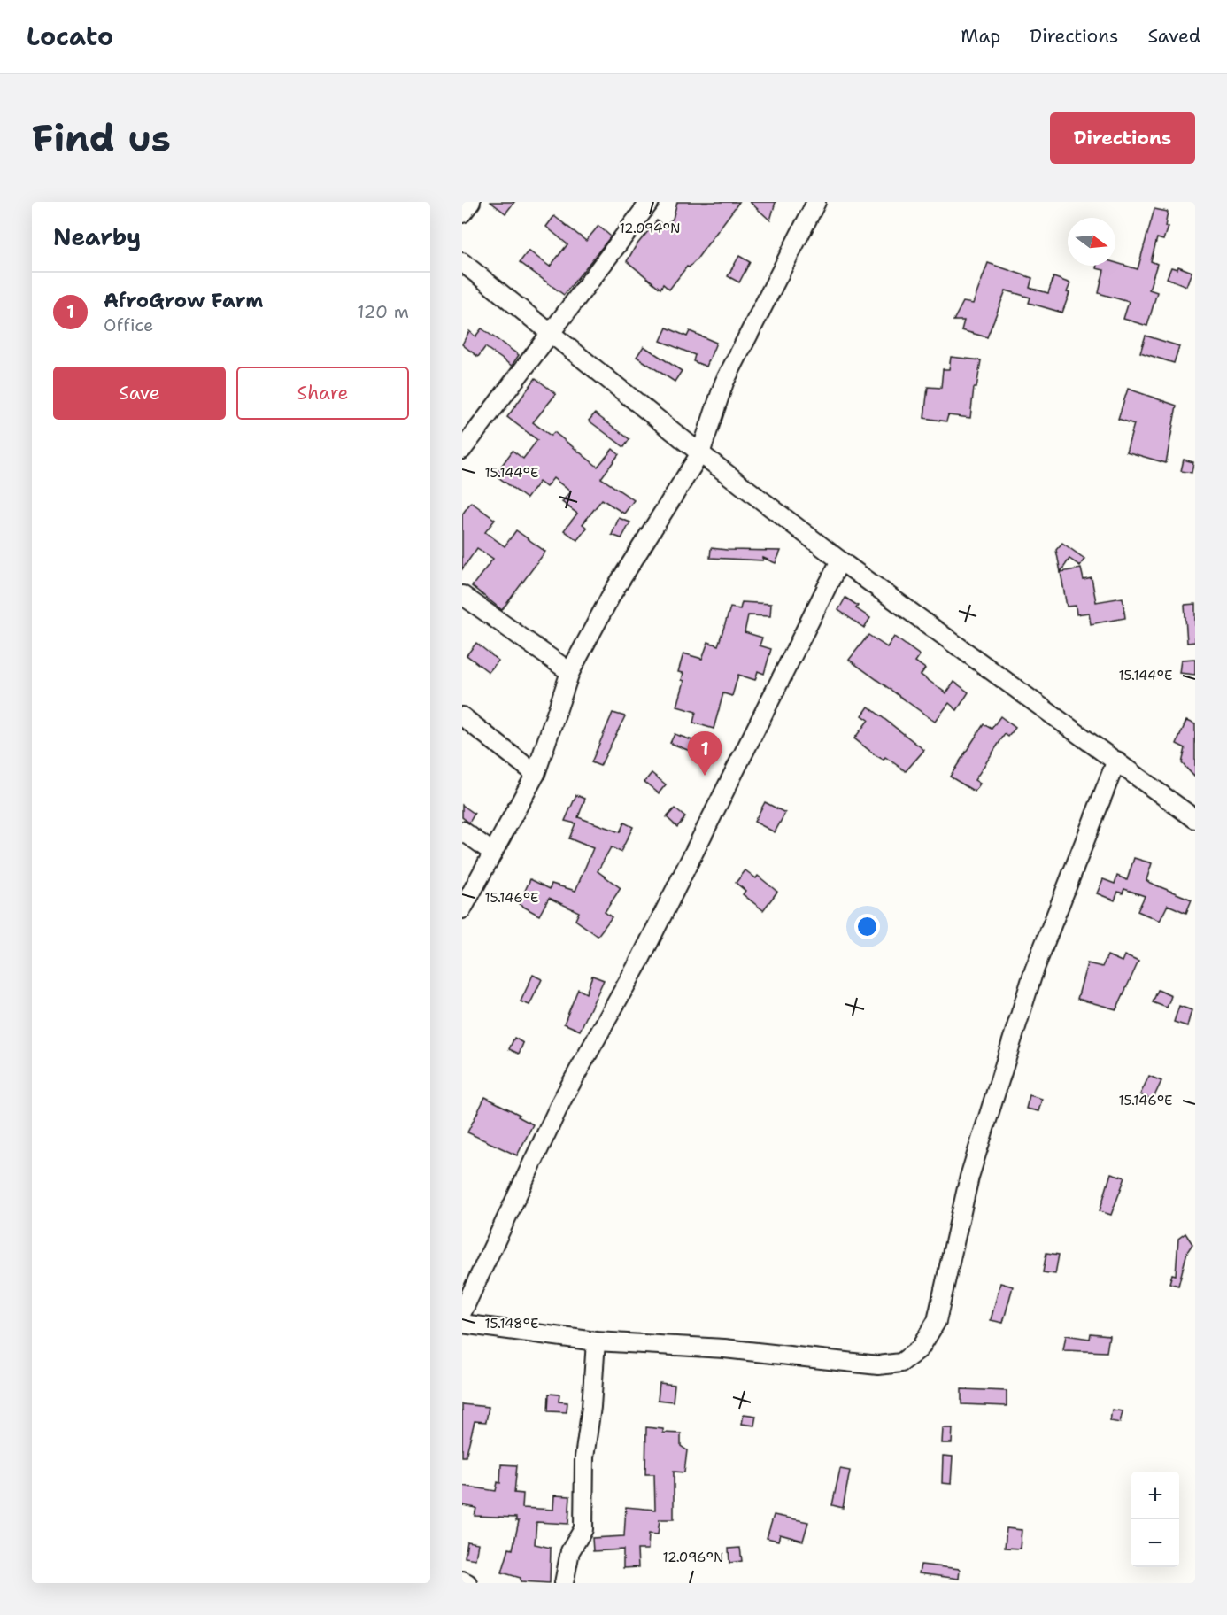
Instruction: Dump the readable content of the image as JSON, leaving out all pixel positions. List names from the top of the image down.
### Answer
{
  "north": "right",
  "page": {
    "header": "Locato",
    "nav": ["Map", "Directions", "Saved"],
    "buttons": [
      "Directions",
      ["Save", "Share"]
    ],
    "title": "Find us",
    "heading": "Nearby",
    "list": [
      {
        "mark": "1",
        "name": "AfroGrow Farm",
        "note": "Office",
        "value": "120 m"
      }
    ],
    "pins": "1",
    "map_buttons": ["+", "−"]
  },
  "coordinates": [
    "12.094°N",
    "15.144°E",
    "15.146°E",
    "15.148°E",
    "12.096°N"
  ]
}
